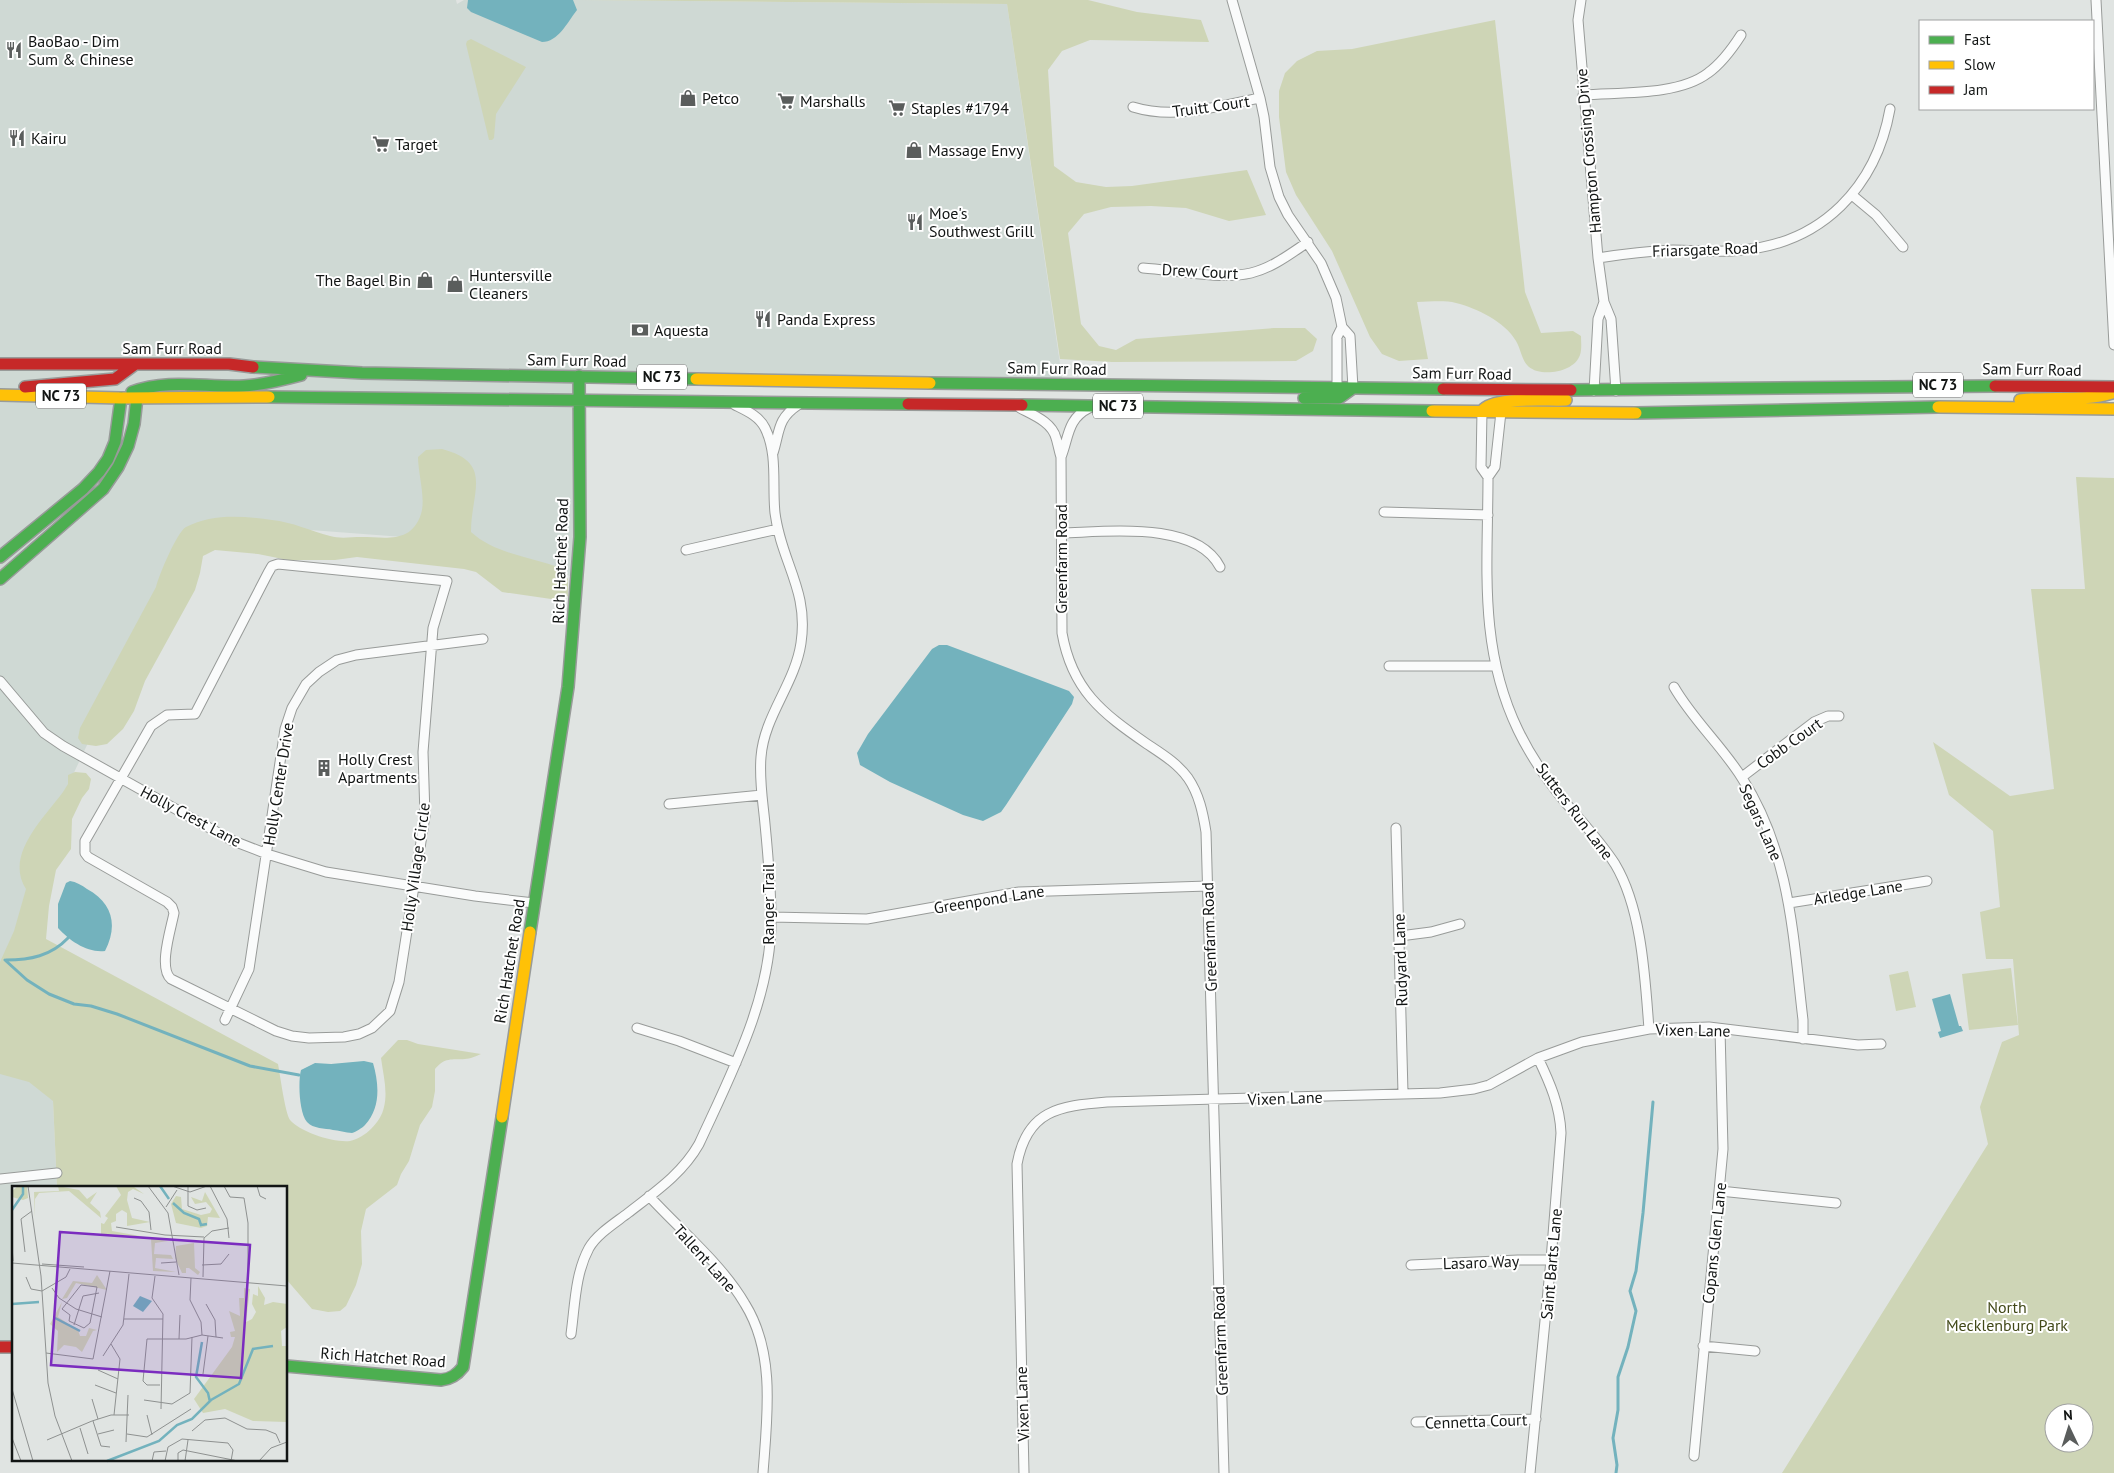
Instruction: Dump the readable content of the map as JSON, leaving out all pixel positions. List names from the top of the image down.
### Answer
{
  "streets": {
    "main road": ["Sam Furr Road", "NC 73", "Rich Hatchet Road"],
    "street": [
      "Truitt Court",
      "Hampton Crossing Drive",
      "Friarsgate Road",
      "Drew Court",
      "Greenfarm Road",
      "Cobb Court",
      "Holly Center Drive",
      "Sutters Run Lane",
      "Holly Crest Lane",
      "Segars Lane",
      "Holly Village Circle",
      "Arledge Lane",
      "Greenpond Lane",
      "Ranger Trail",
      "Rudyard Lane",
      "Vixen Lane",
      "Copans Glen Lane",
      "Tallent Lane",
      "Lasaro Way",
      "Saint Barts Lane",
      "Cennetta Court"
    ]
  },
  "crossings": [
    ["Hampton Crossing Drive", "Friarsgate Road"],
    ["Hampton Crossing Drive", "Sam Furr Road"],
    ["Sam Furr Road", "Rich Hatchet Road"],
    ["NC 73", "Greenfarm Road"],
    ["NC 73", "Rich Hatchet Road"],
    ["NC 73", "Sutters Run Lane"],
    ["NC 73", "Ranger Trail"],
    ["Greenfarm Road", "Greenpond Lane"],
    ["Greenfarm Road", "Vixen Lane"],
    ["Rich Hatchet Road", "Holly Crest Lane"],
    ["Cobb Court", "Segars Lane"],
    ["Holly Center Drive", "Holly Crest Lane"],
    ["Holly Center Drive", "Holly Village Circle"],
    ["Sutters Run Lane", "Vixen Lane"],
    ["Holly Crest Lane", "Holly Village Circle"],
    ["Segars Lane", "Arledge Lane"],
    ["Segars Lane", "Vixen Lane"],
    ["Greenpond Lane", "Ranger Trail"],
    ["Ranger Trail", "Tallent Lane"],
    ["Rudyard Lane", "Vixen Lane"],
    ["Vixen Lane", "Copans Glen Lane"],
    ["Vixen Lane", "Saint Barts Lane"],
    ["Lasaro Way", "Saint Barts Lane"],
    ["Saint Barts Lane", "Cennetta Court"]
  ],
  "parks": ["North Mecklenburg Park"],
  "places": {
    "restaurant": [
      "BaoBao - Dim Sum & Chinese",
      "Kairu",
      "Moe's Southwest Grill",
      "Panda Express"
    ],
    "shop": [
      "Petco",
      "Massage Envy",
      "The Bagel Bin",
      "Huntersville Cleaners"
    ],
    "supermarket": ["Marshalls", "Staples #1794", "Target"],
    "bank": ["Aquesta"],
    "building": ["Holly Crest Apartments"]
  },
  "legend": ["Fast", "Slow", "Jam"],
  "north": "top"
}
